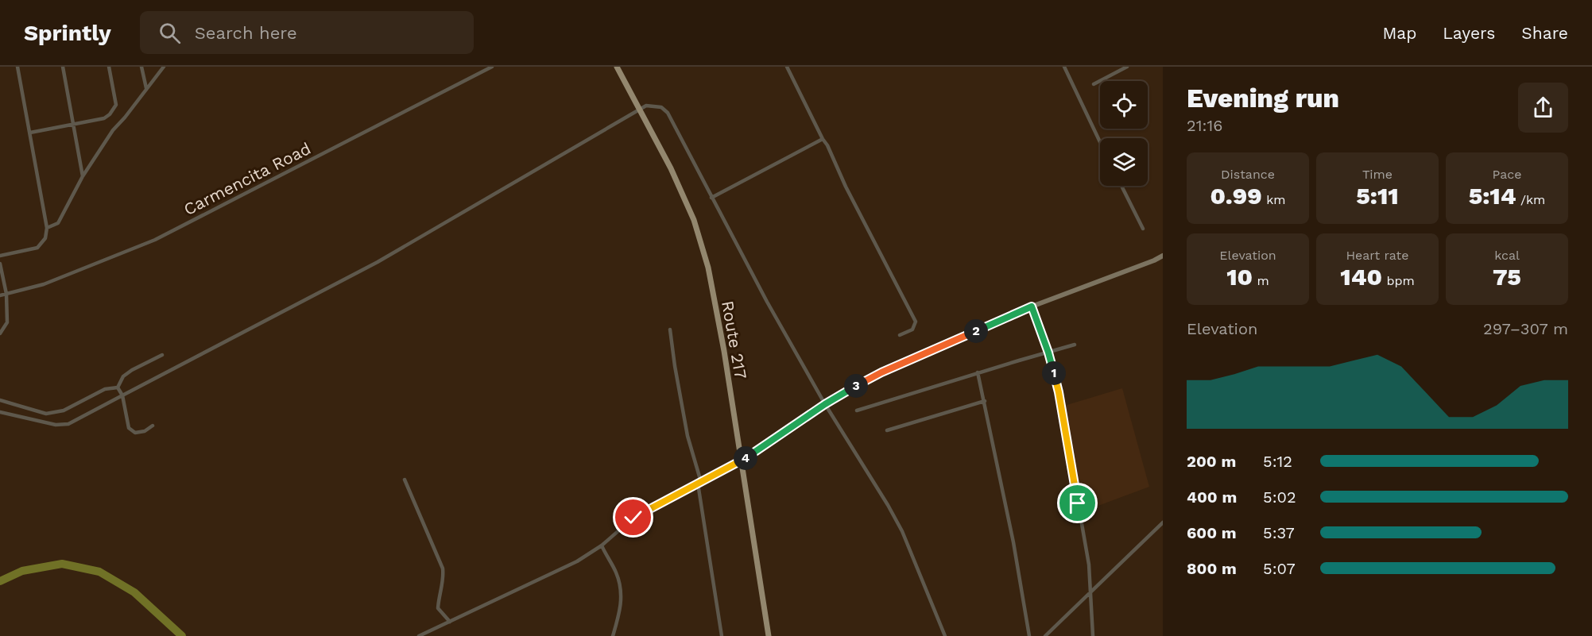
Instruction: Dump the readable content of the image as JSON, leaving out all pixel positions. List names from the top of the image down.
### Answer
{
  "streets": {
    "main road": ["Route 217"],
    "street": ["Carmencita Road"]
  },
  "page": {
    "header": "Sprintly",
    "search": "Search here",
    "nav": ["Map", "Layers", "Share"],
    "heading": ["Evening run", "21:16"],
    "stats": [
      ["Distance", "0.99 km"],
      ["Time", "5:11"],
      ["Pace", "5:14 /km"],
      ["Elevation", "10 m"],
      ["Heart rate", "140 bpm"],
      ["kcal", "75"]
    ],
    "chart": ["Elevation", "297–307 m"],
    "pins": [
      "2",
      "1",
      "3",
      "4"
    ],
    "list": [
      {
        "name": "200 m",
        "note": "5:12"
      },
      {
        "name": "400 m",
        "note": "5:02"
      },
      {
        "name": "600 m",
        "note": "5:37"
      },
      {
        "name": "800 m",
        "note": "5:07"
      }
    ]
  }
}
